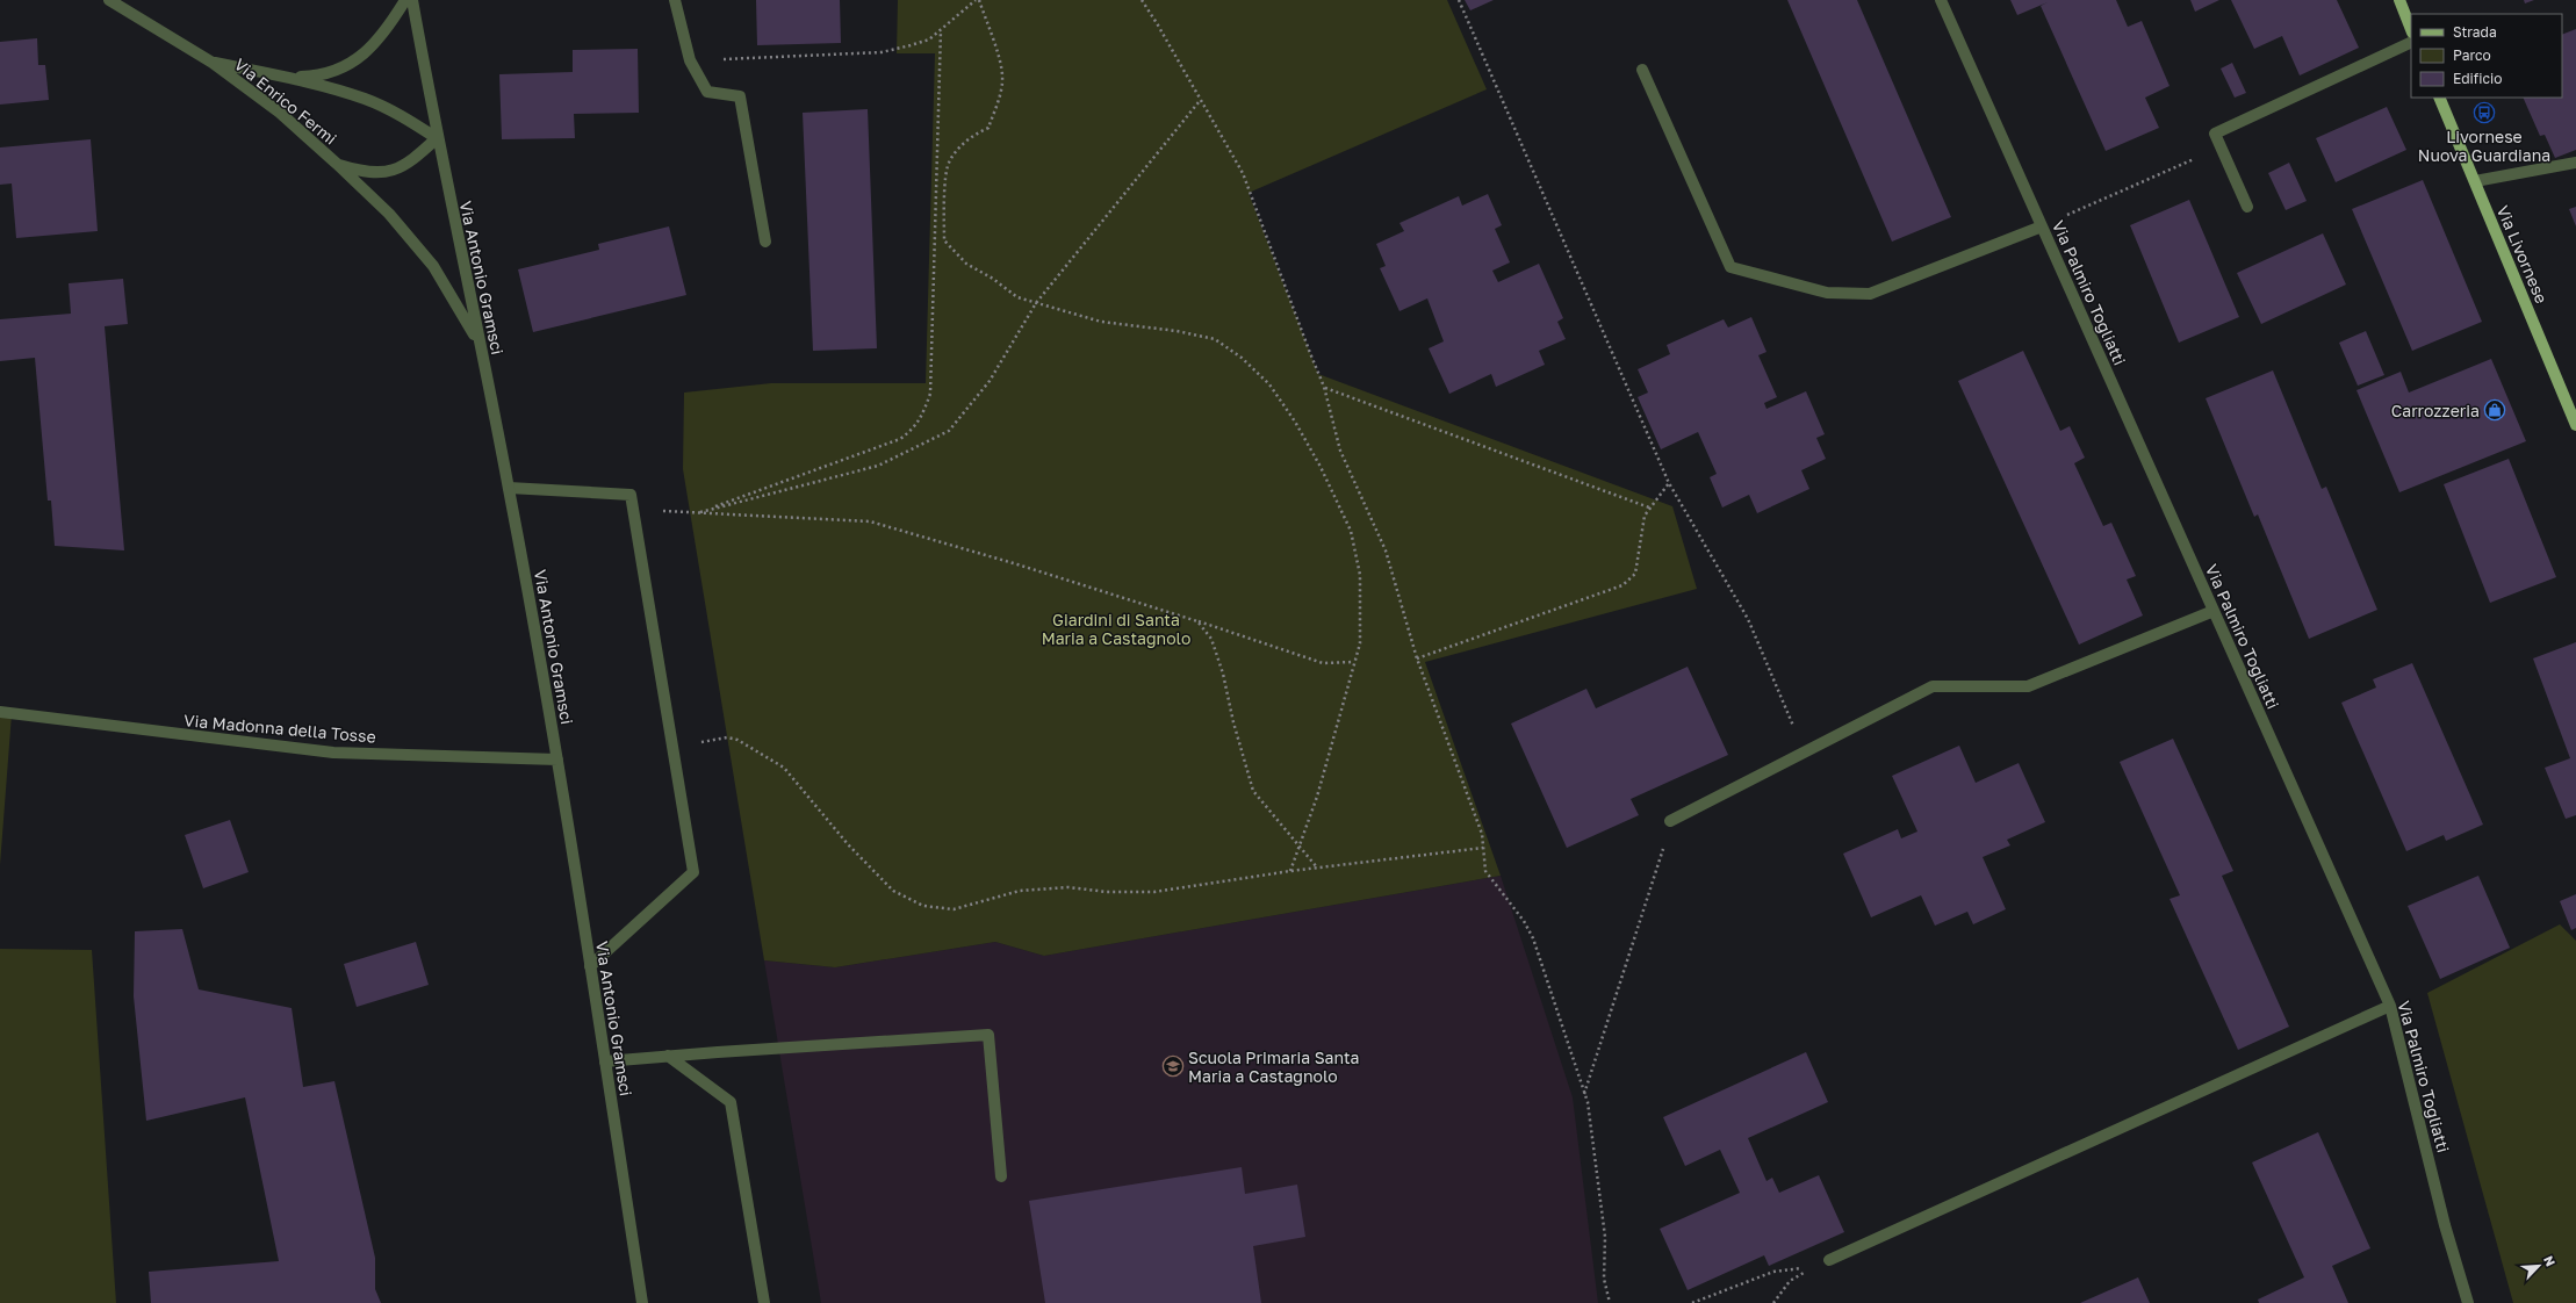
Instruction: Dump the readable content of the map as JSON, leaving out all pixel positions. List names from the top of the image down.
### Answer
{
  "streets": {
    "main road": ["Via Livornese"],
    "street": [
      "Via Enrico Fermi",
      "Via Antonio Gramsci",
      "Via Palmiro Togliatti",
      "Via Madonna della Tosse"
    ]
  },
  "crossings": [
    ["Via Enrico Fermi", "Via Antonio Gramsci"],
    ["Via Antonio Gramsci", "Via Madonna della Tosse"]
  ],
  "parks": ["Giardini di Santa Maria a Castagnolo"],
  "places": {
    "bus stop": ["Livornese Nuova Guardiana"],
    "shop": ["Carrozzeria"],
    "school or university": ["Scuola Primaria Santa Maria a Castagnolo"]
  },
  "legend": ["Strada", "Parco", "Edificio"],
  "north": "top right"
}
